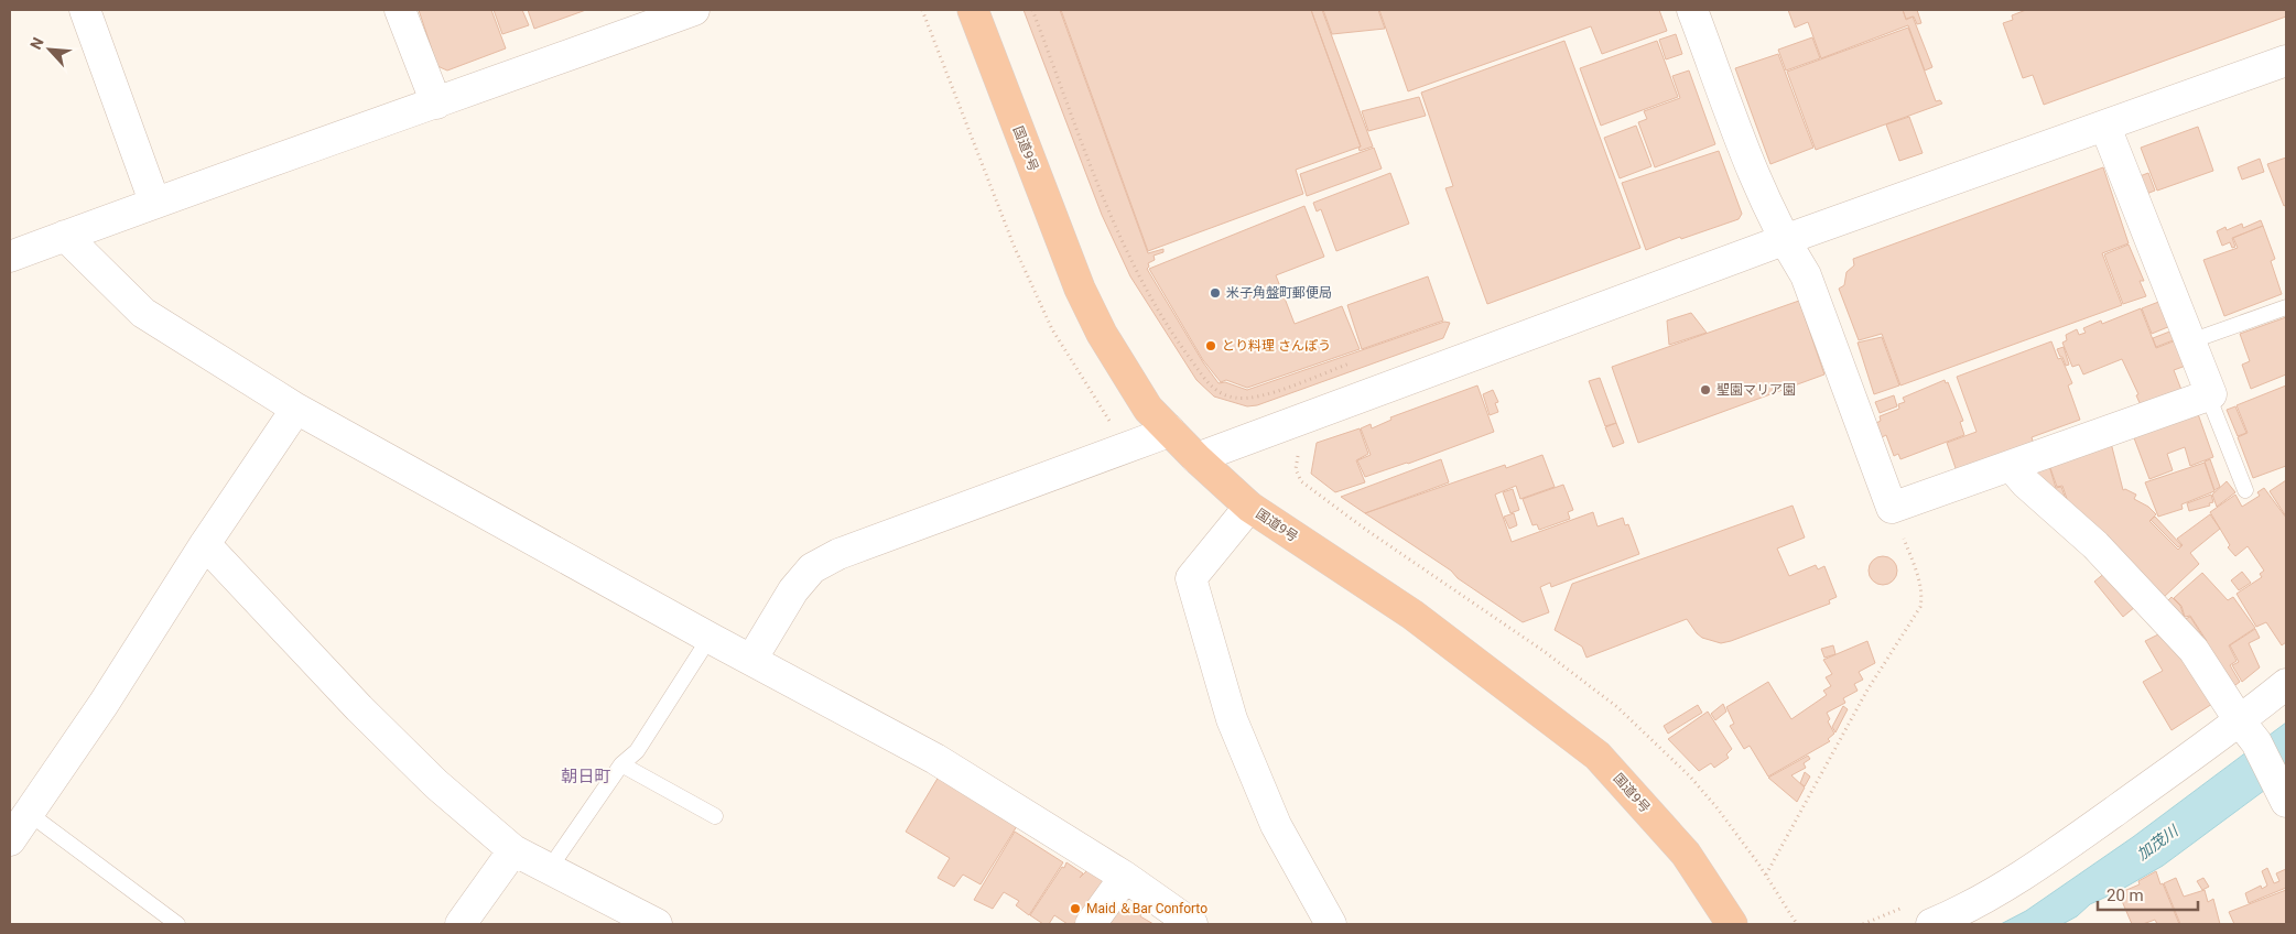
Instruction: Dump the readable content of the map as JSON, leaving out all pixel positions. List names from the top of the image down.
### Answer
{
  "streets": {
    "highway": ["国道9号"]
  },
  "districts": ["朝日町"],
  "water": ["加茂川"],
  "places": [
    "米子角盤町郵便局",
    "とり料理 さんぽう",
    "聖園マリア園",
    "Maid ＆Bar Conforto"
  ],
  "scale_bar": "20 m",
  "north": "top left"
}
